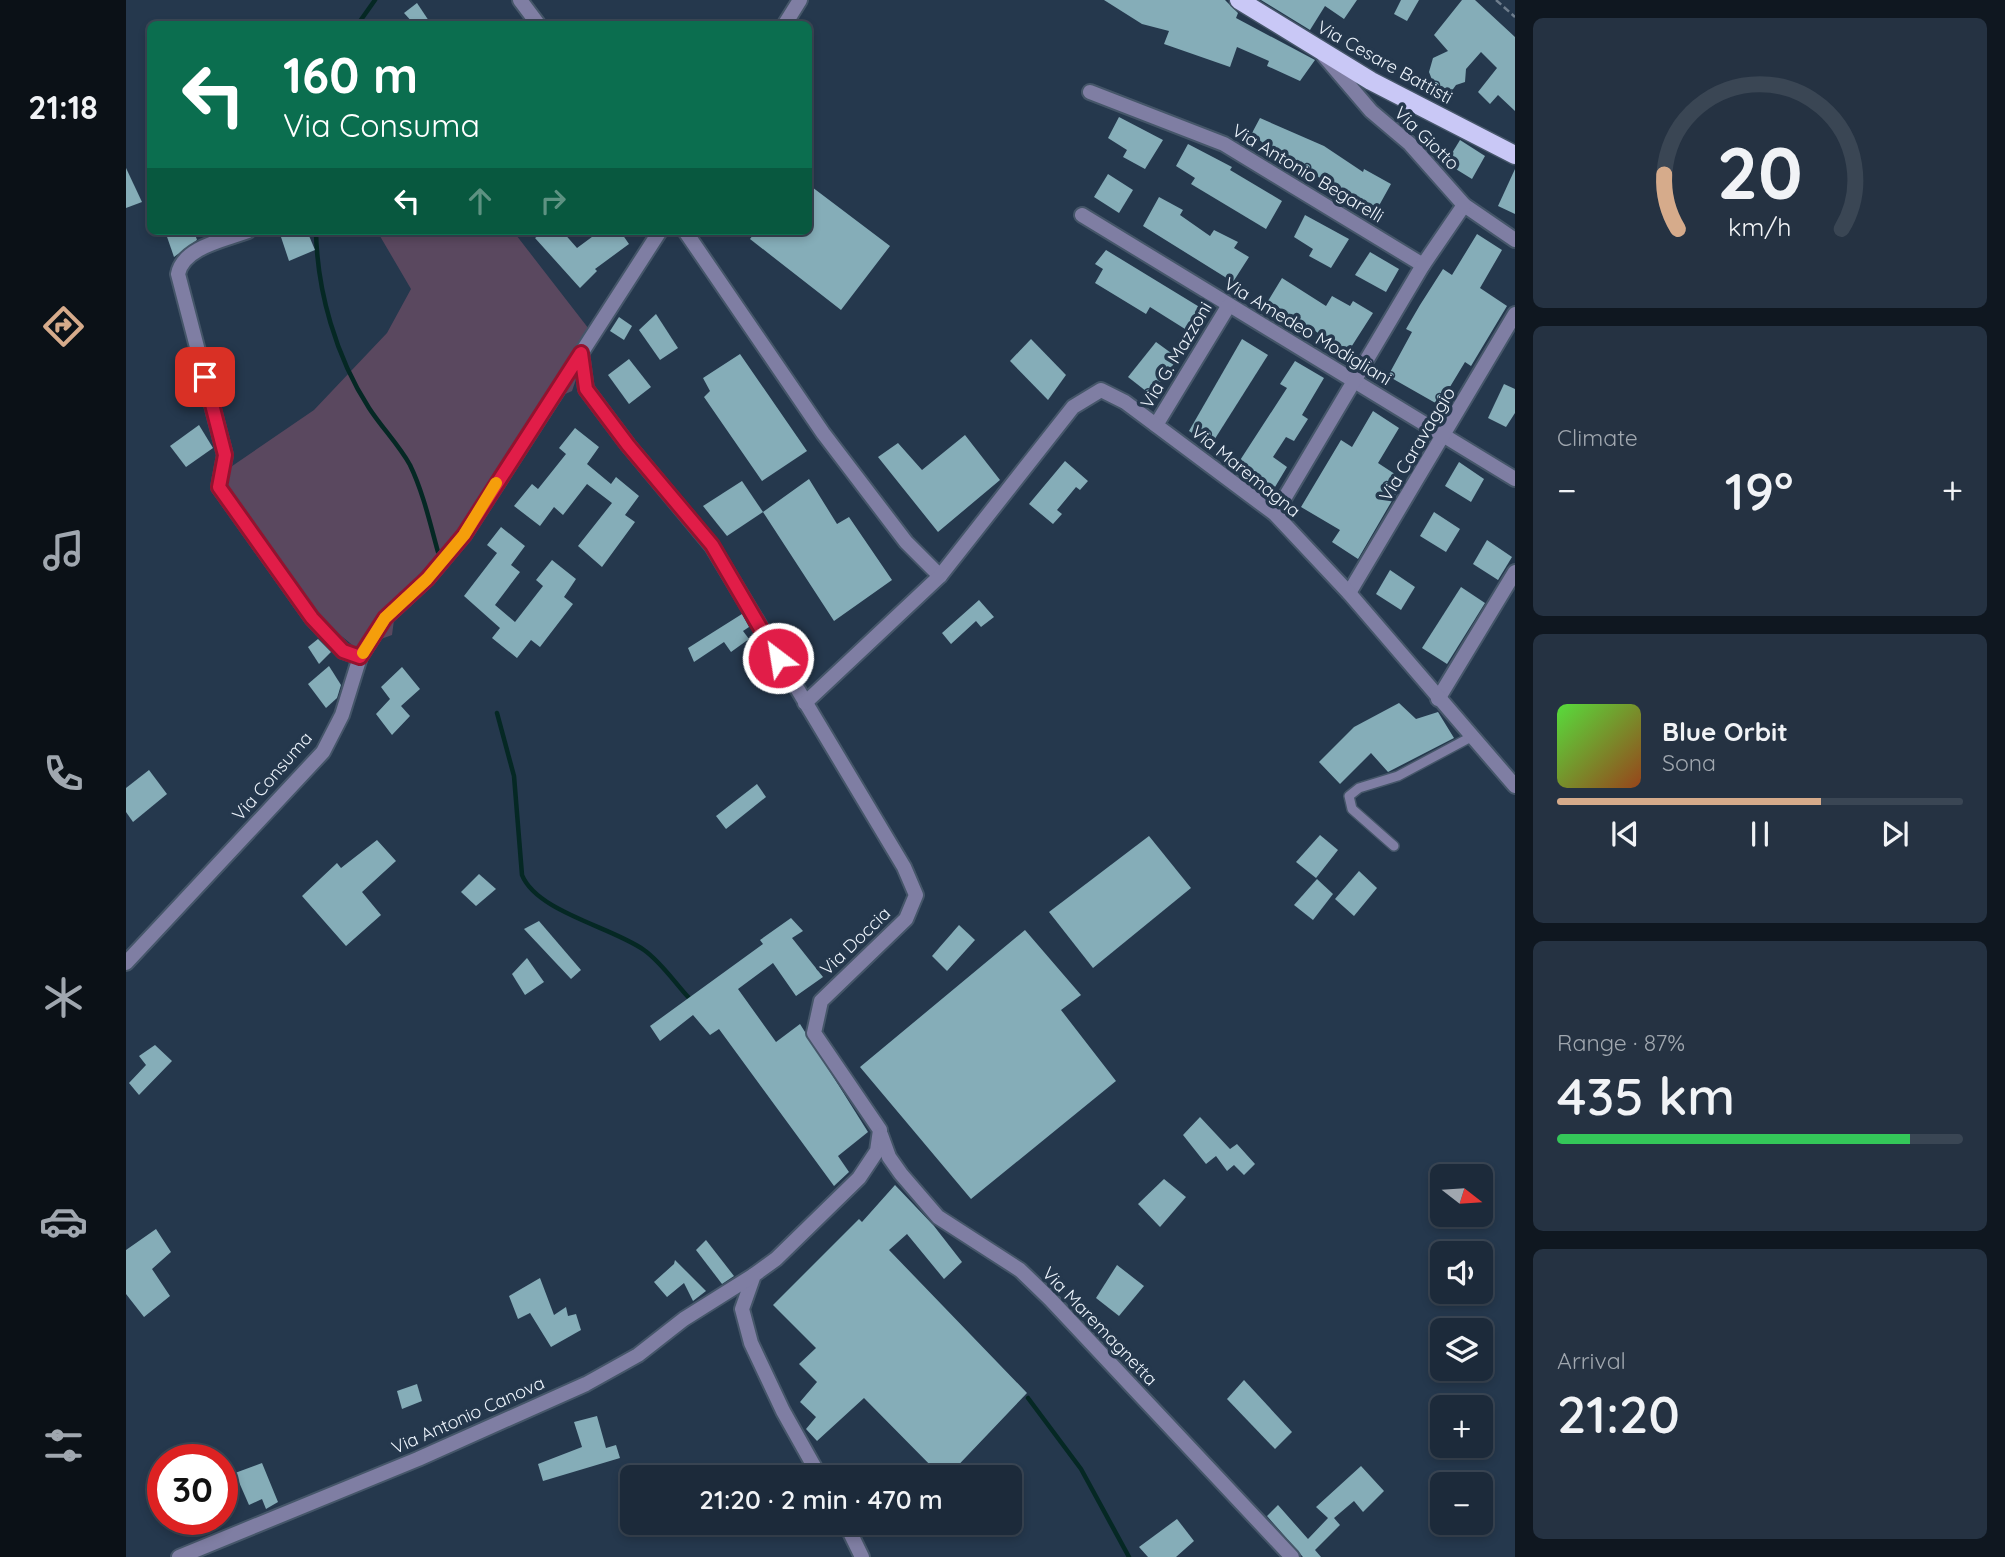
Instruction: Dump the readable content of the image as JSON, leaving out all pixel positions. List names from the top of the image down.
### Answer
{
  "streets": {
    "main road": ["Via Cesare Battisti"],
    "street": [
      "Via Giotto",
      "Via Antonio Begarelli",
      "Via Amedeo Modigliani",
      "Via G. Mazzoni",
      "Via Caravaggio",
      "Via Maremagna",
      "Via Consuma",
      "Via Doccia",
      "Via Maremagnetta",
      "Via Antonio Canova"
    ]
  },
  "crossings": [
    ["Via Cesare Battisti", "Via Giotto"],
    ["Via Amedeo Modigliani", "Via G. Mazzoni"],
    ["Via Amedeo Modigliani", "Via Caravaggio"],
    ["Via G. Mazzoni", "Via Maremagna"],
    ["Via Caravaggio", "Via Maremagna"],
    ["Via Maremagna", "Via Doccia"],
    ["Via Consuma", "Via Doccia"],
    ["Via Doccia", "Via Maremagnetta"]
  ],
  "north": "right",
  "page": {
    "tabs": "21:18",
    "turn": ["160 m", "Via Consuma"],
    "tile": [
      "Climate",
      ["Range · 87%", "435 km"],
      ["Arrival", "21:20"]
    ],
    "heat": ["−", "19°", "+"],
    "song": ["Blue Orbit", "Sona"],
    "map_buttons": ["+", "−"],
    "limit": "30",
    "trip": "21:20 · 2 min · 470 m",
    "gauge": ["20", "km/h"]
  }
}
